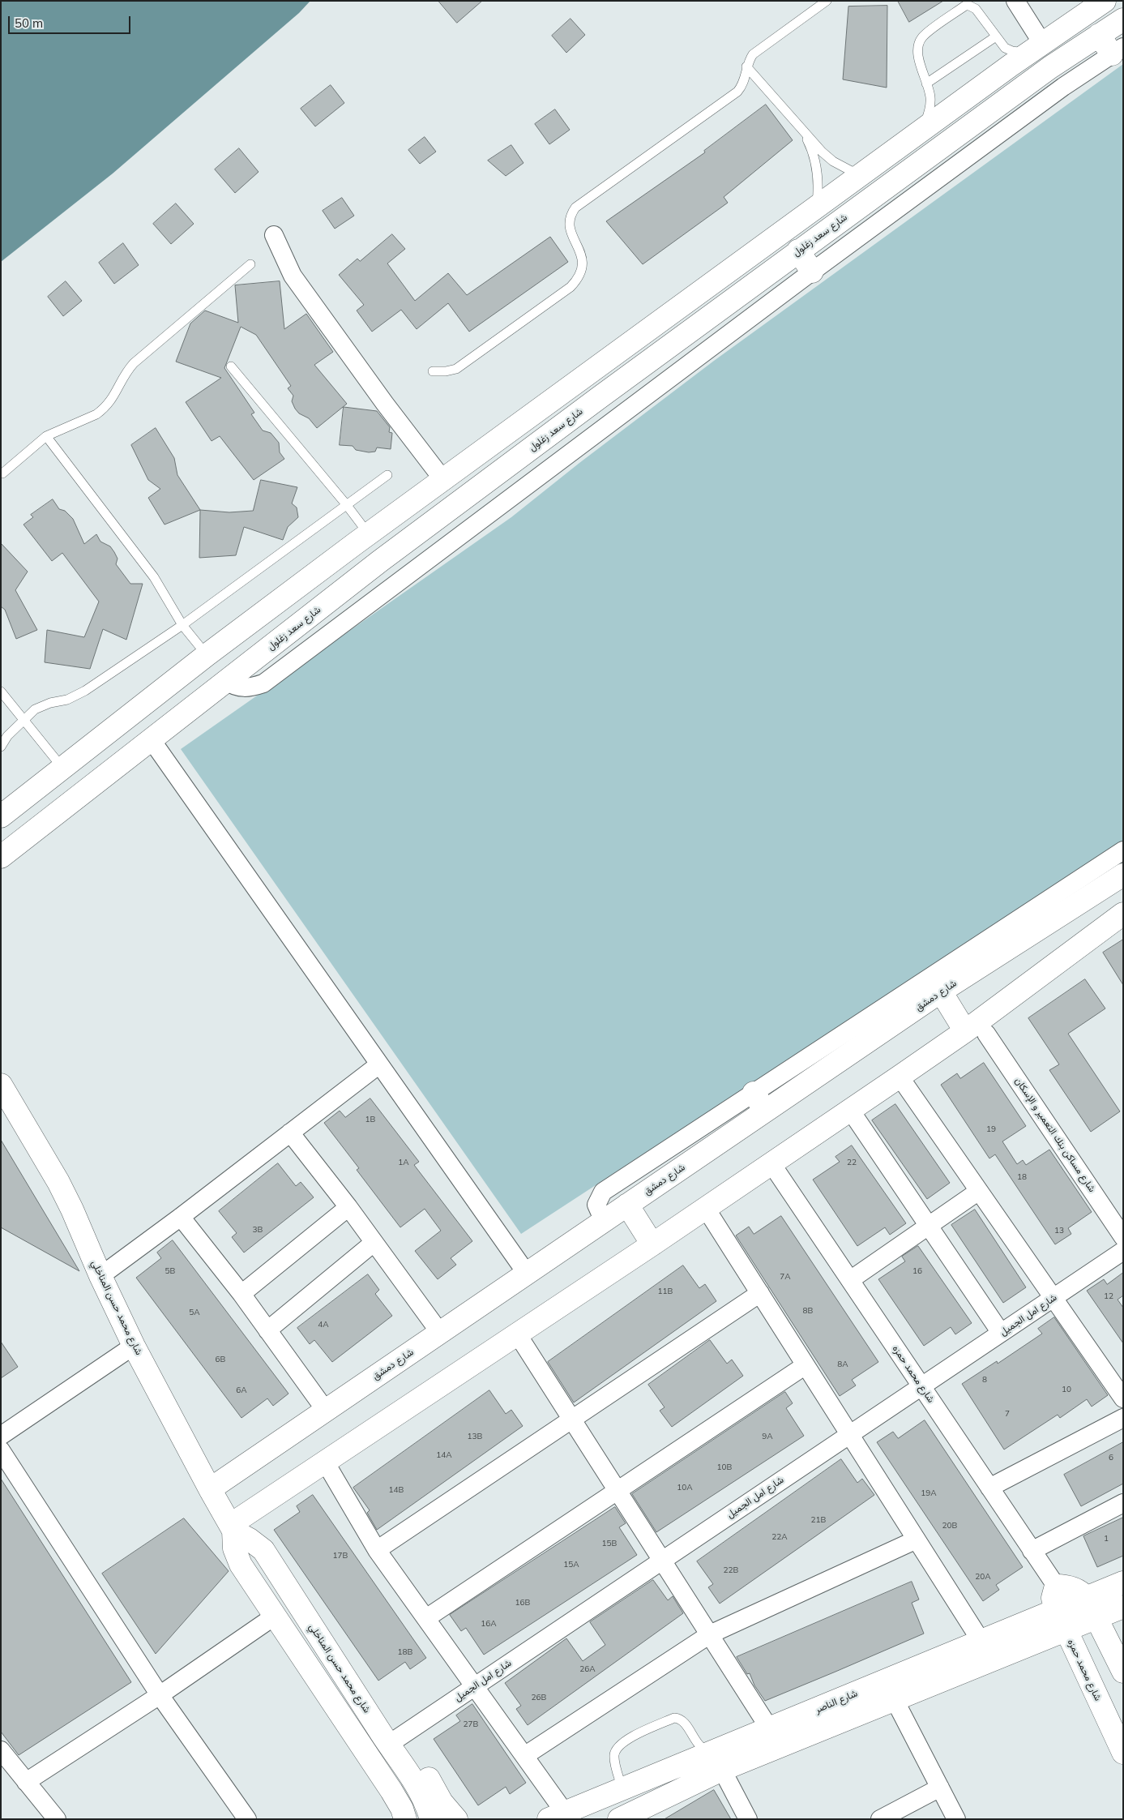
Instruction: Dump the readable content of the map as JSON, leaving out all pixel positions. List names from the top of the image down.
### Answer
{
  "streets": {
    "street": [
      "شارع سعد زغلول",
      "شارع دمشق",
      "شارع مساكن بنك التعمير و الإسكان",
      "شارع محمد حسن المناخلي",
      "شارع امل الجميل",
      "شارع محمد حمزه",
      "شارع الناصر"
    ]
  },
  "crossings": [
    ["شارع دمشق", "شارع محمد حسن المناخلي"],
    ["شارع محمد حسن المناخلي", "شارع امل الجميل"],
    ["شارع امل الجميل", "شارع محمد حمزه"],
    ["شارع محمد حمزه", "شارع الناصر"]
  ],
  "house_numbers": [
    "1B",
    "19",
    "1A",
    "22",
    "18",
    "3B",
    "13",
    "5B",
    "16",
    "7A",
    "11B",
    "12",
    "8B",
    "5A",
    "4A",
    "6B",
    "8A",
    "8",
    "10",
    "6A",
    "7",
    "13B",
    "9A",
    "14A",
    "6",
    "10B",
    "10A",
    "14B",
    "19A",
    "21B",
    "20B",
    "22A",
    "1",
    "15B",
    "17B",
    "15A",
    "22B",
    "20A",
    "16B",
    "16A",
    "18B",
    "26A",
    "26B",
    "27B"
  ],
  "scale_bar": "50 m"
}
